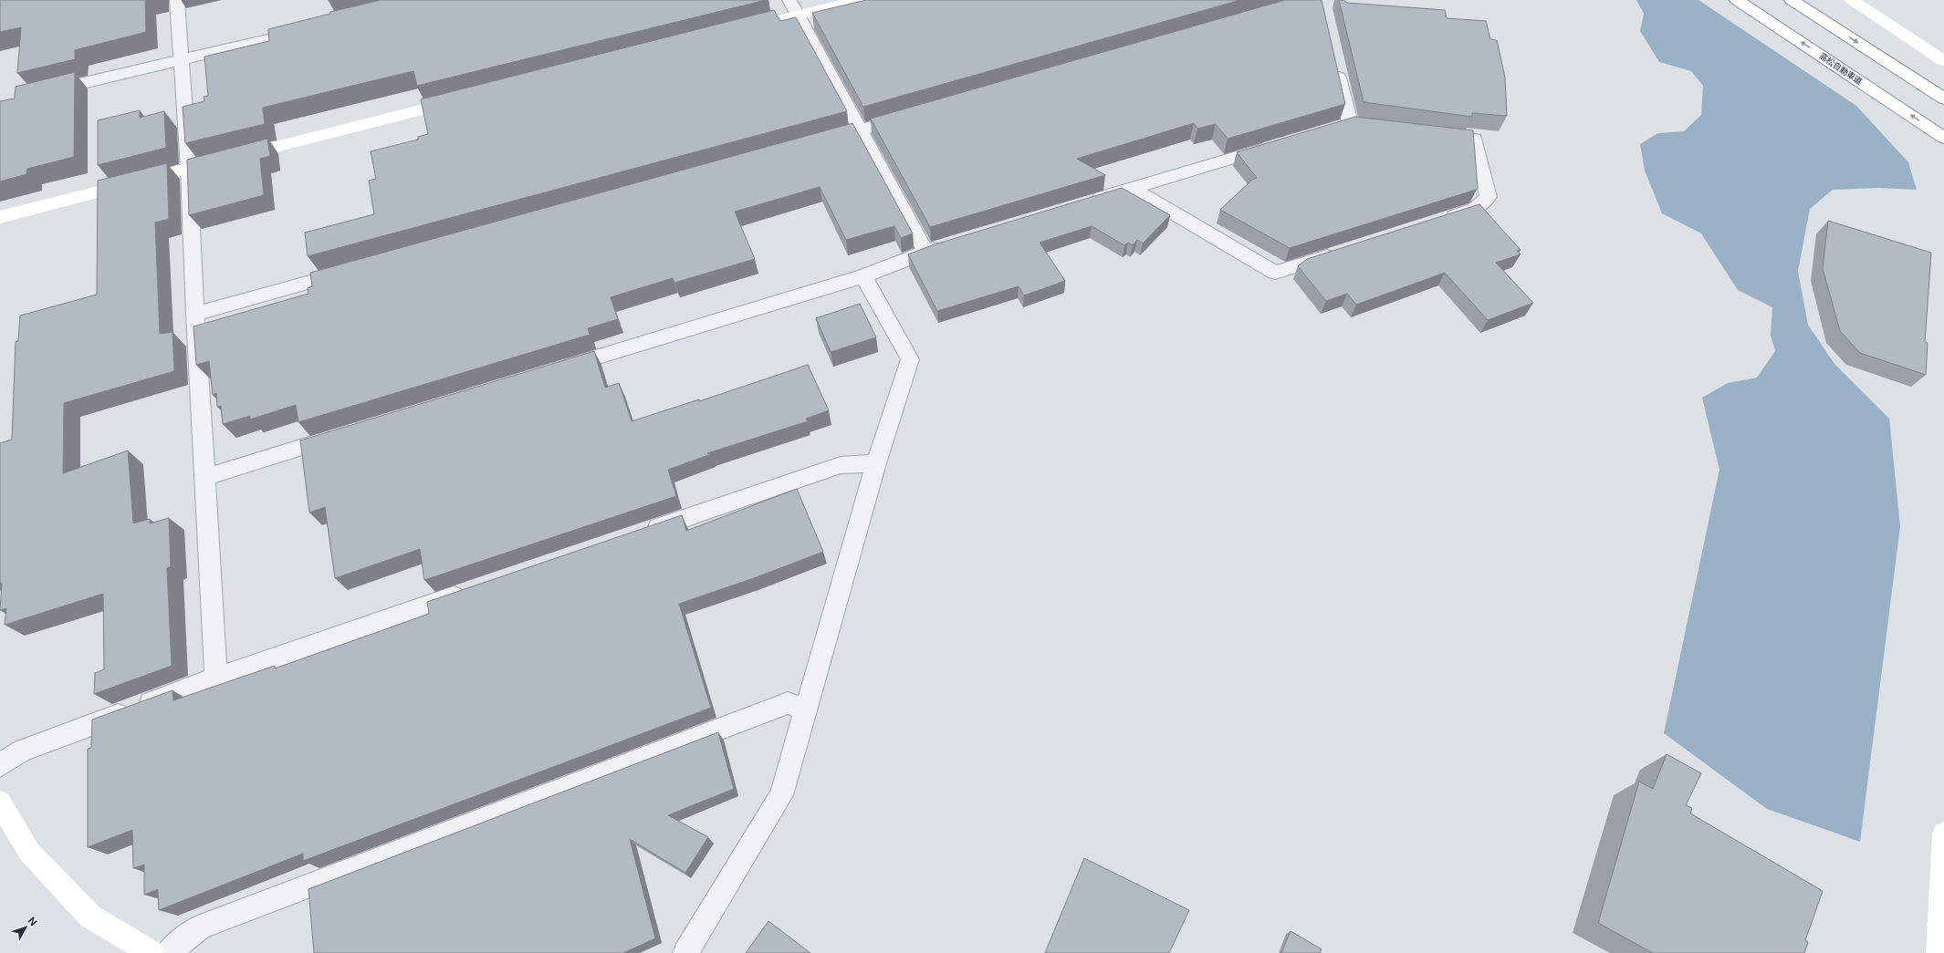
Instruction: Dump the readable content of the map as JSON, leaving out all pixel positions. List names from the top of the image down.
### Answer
{
  "streets": {
    "main road": ["高松自動車道"]
  },
  "north": "top right"
}
